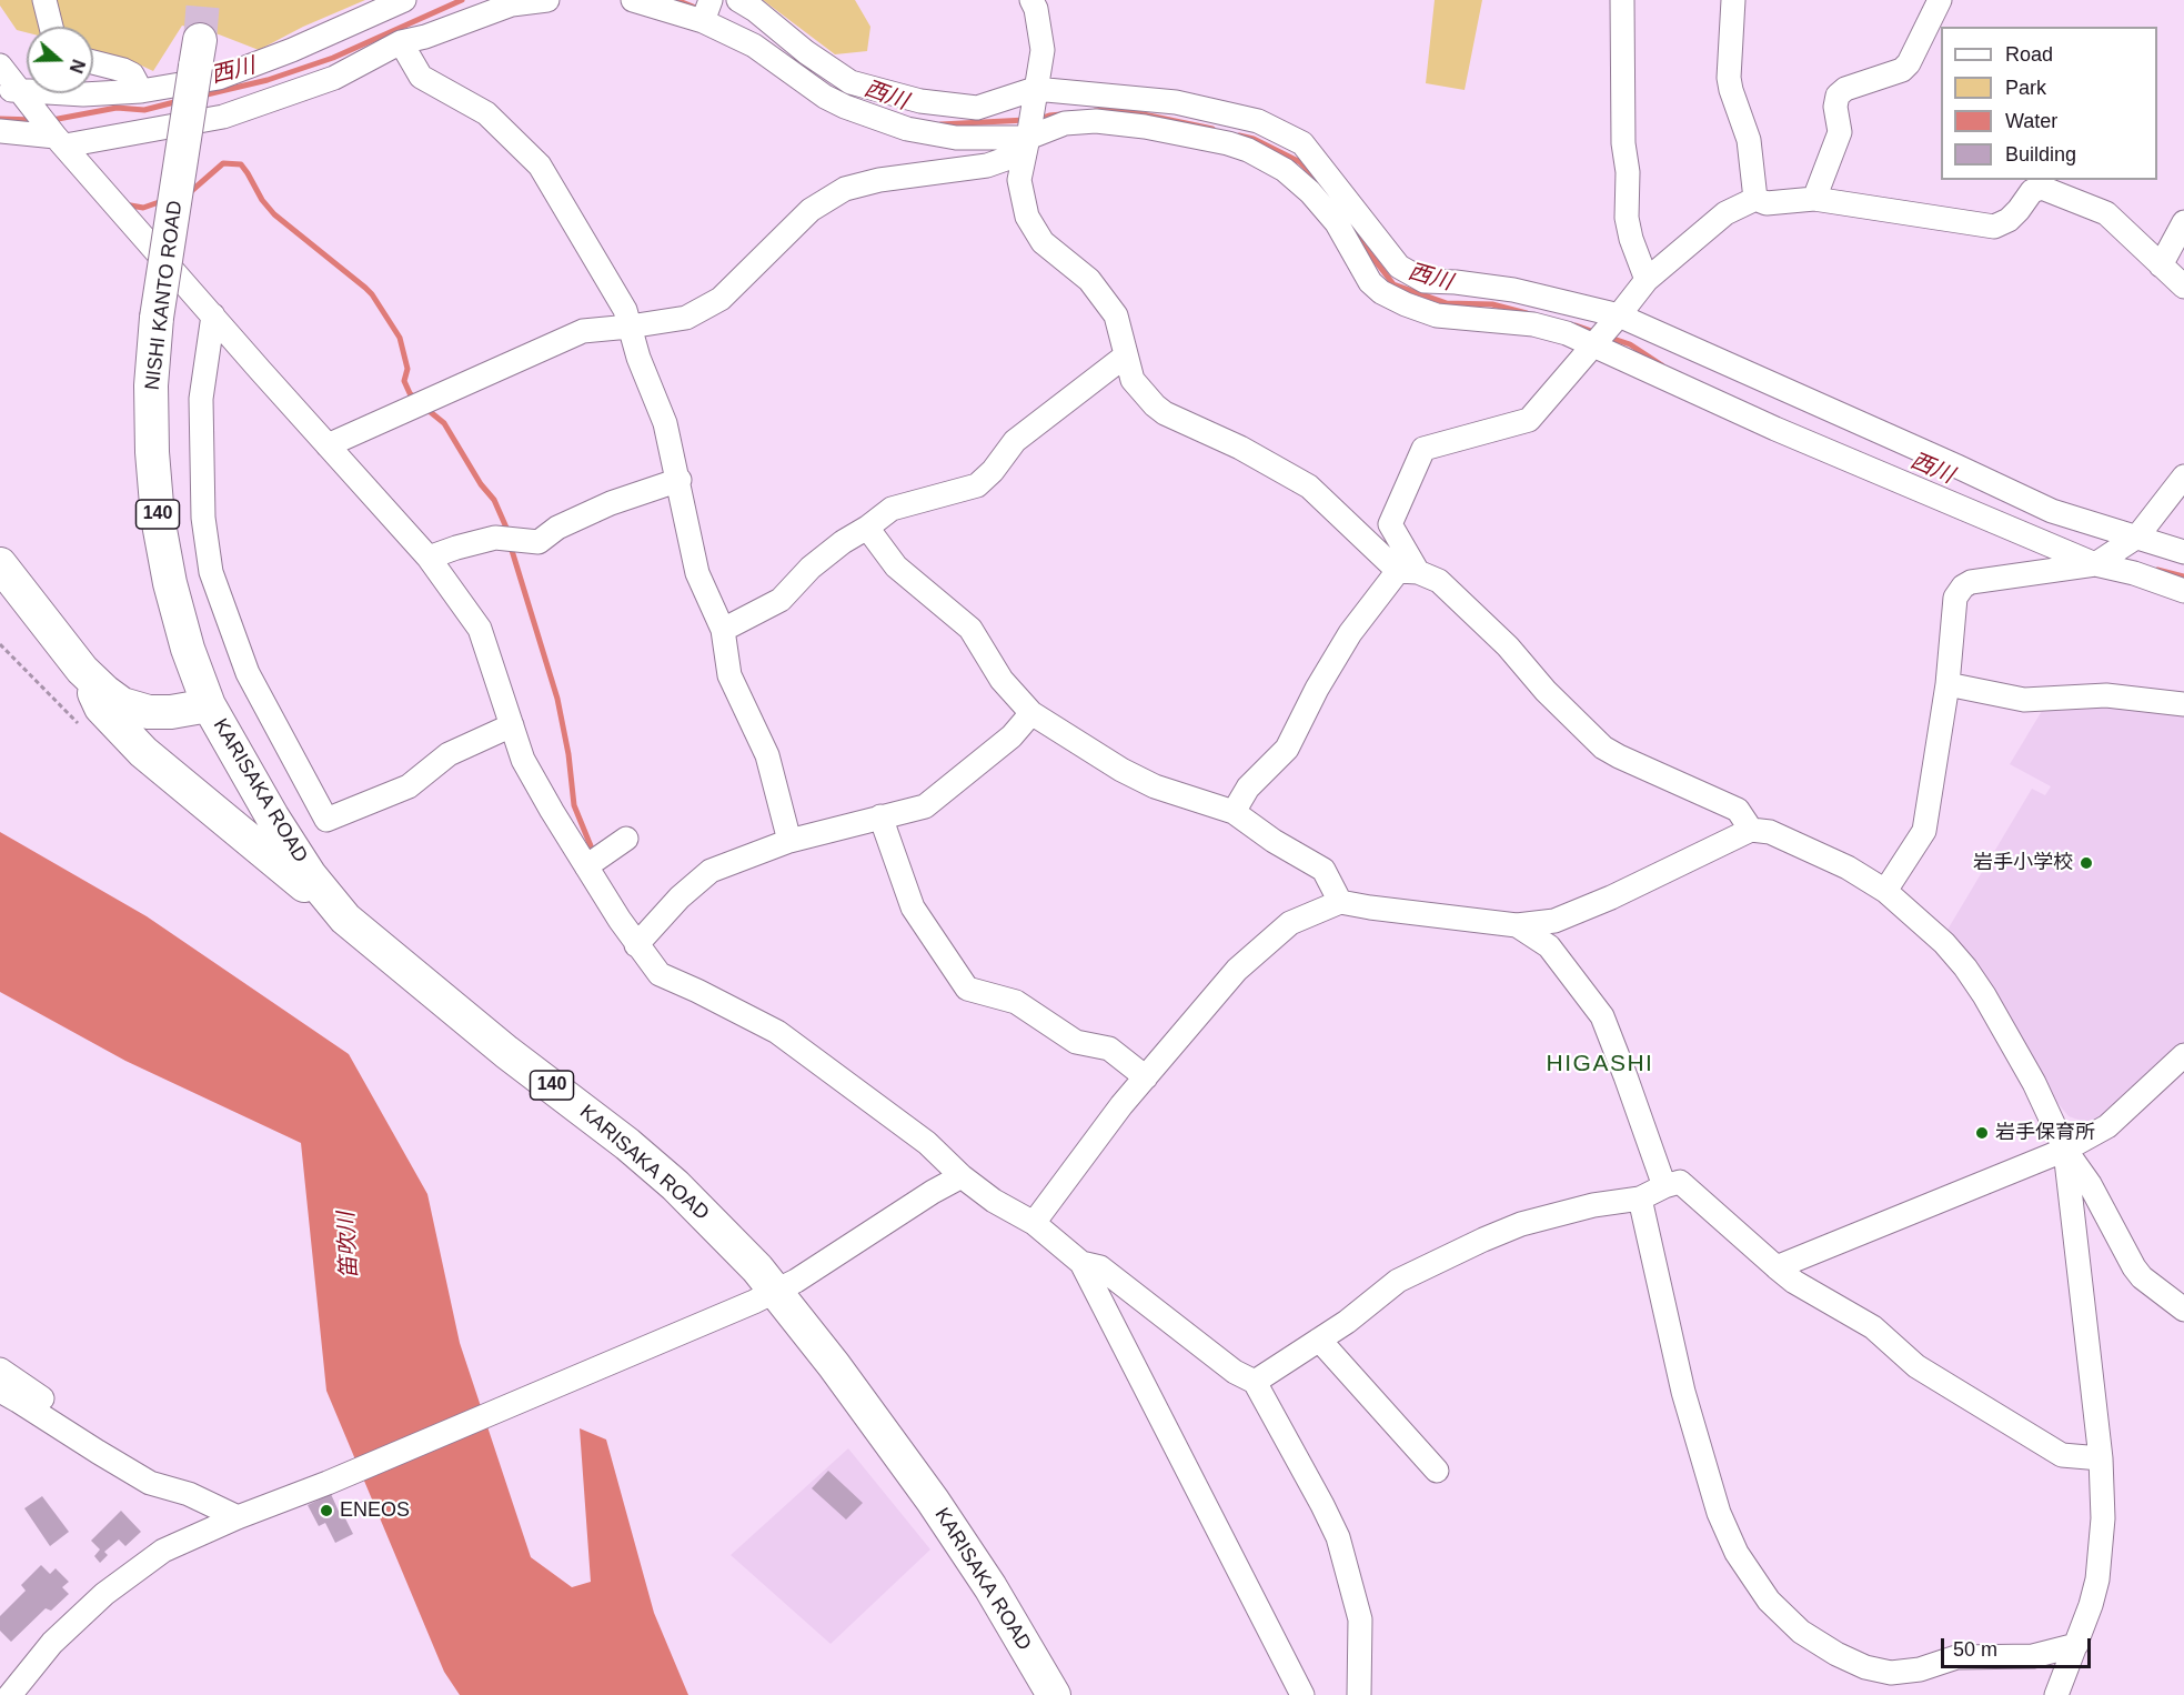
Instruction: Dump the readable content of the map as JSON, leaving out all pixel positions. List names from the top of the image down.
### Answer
{
  "streets": {
    "highway": ["NISHI KANTO ROAD", "140", "KARISAKA ROAD"]
  },
  "crossings": [
    ["NISHI KANTO ROAD", "KARISAKA ROAD"]
  ],
  "districts": ["HIGASHI"],
  "water": ["西川", "笛吹川"],
  "places": ["岩手小学校", "岩手保育所", "ENEOS"],
  "legend": [
    "Road",
    "Park",
    "Water",
    "Building"
  ],
  "scale_bar": "50 m",
  "north": "right"
}
